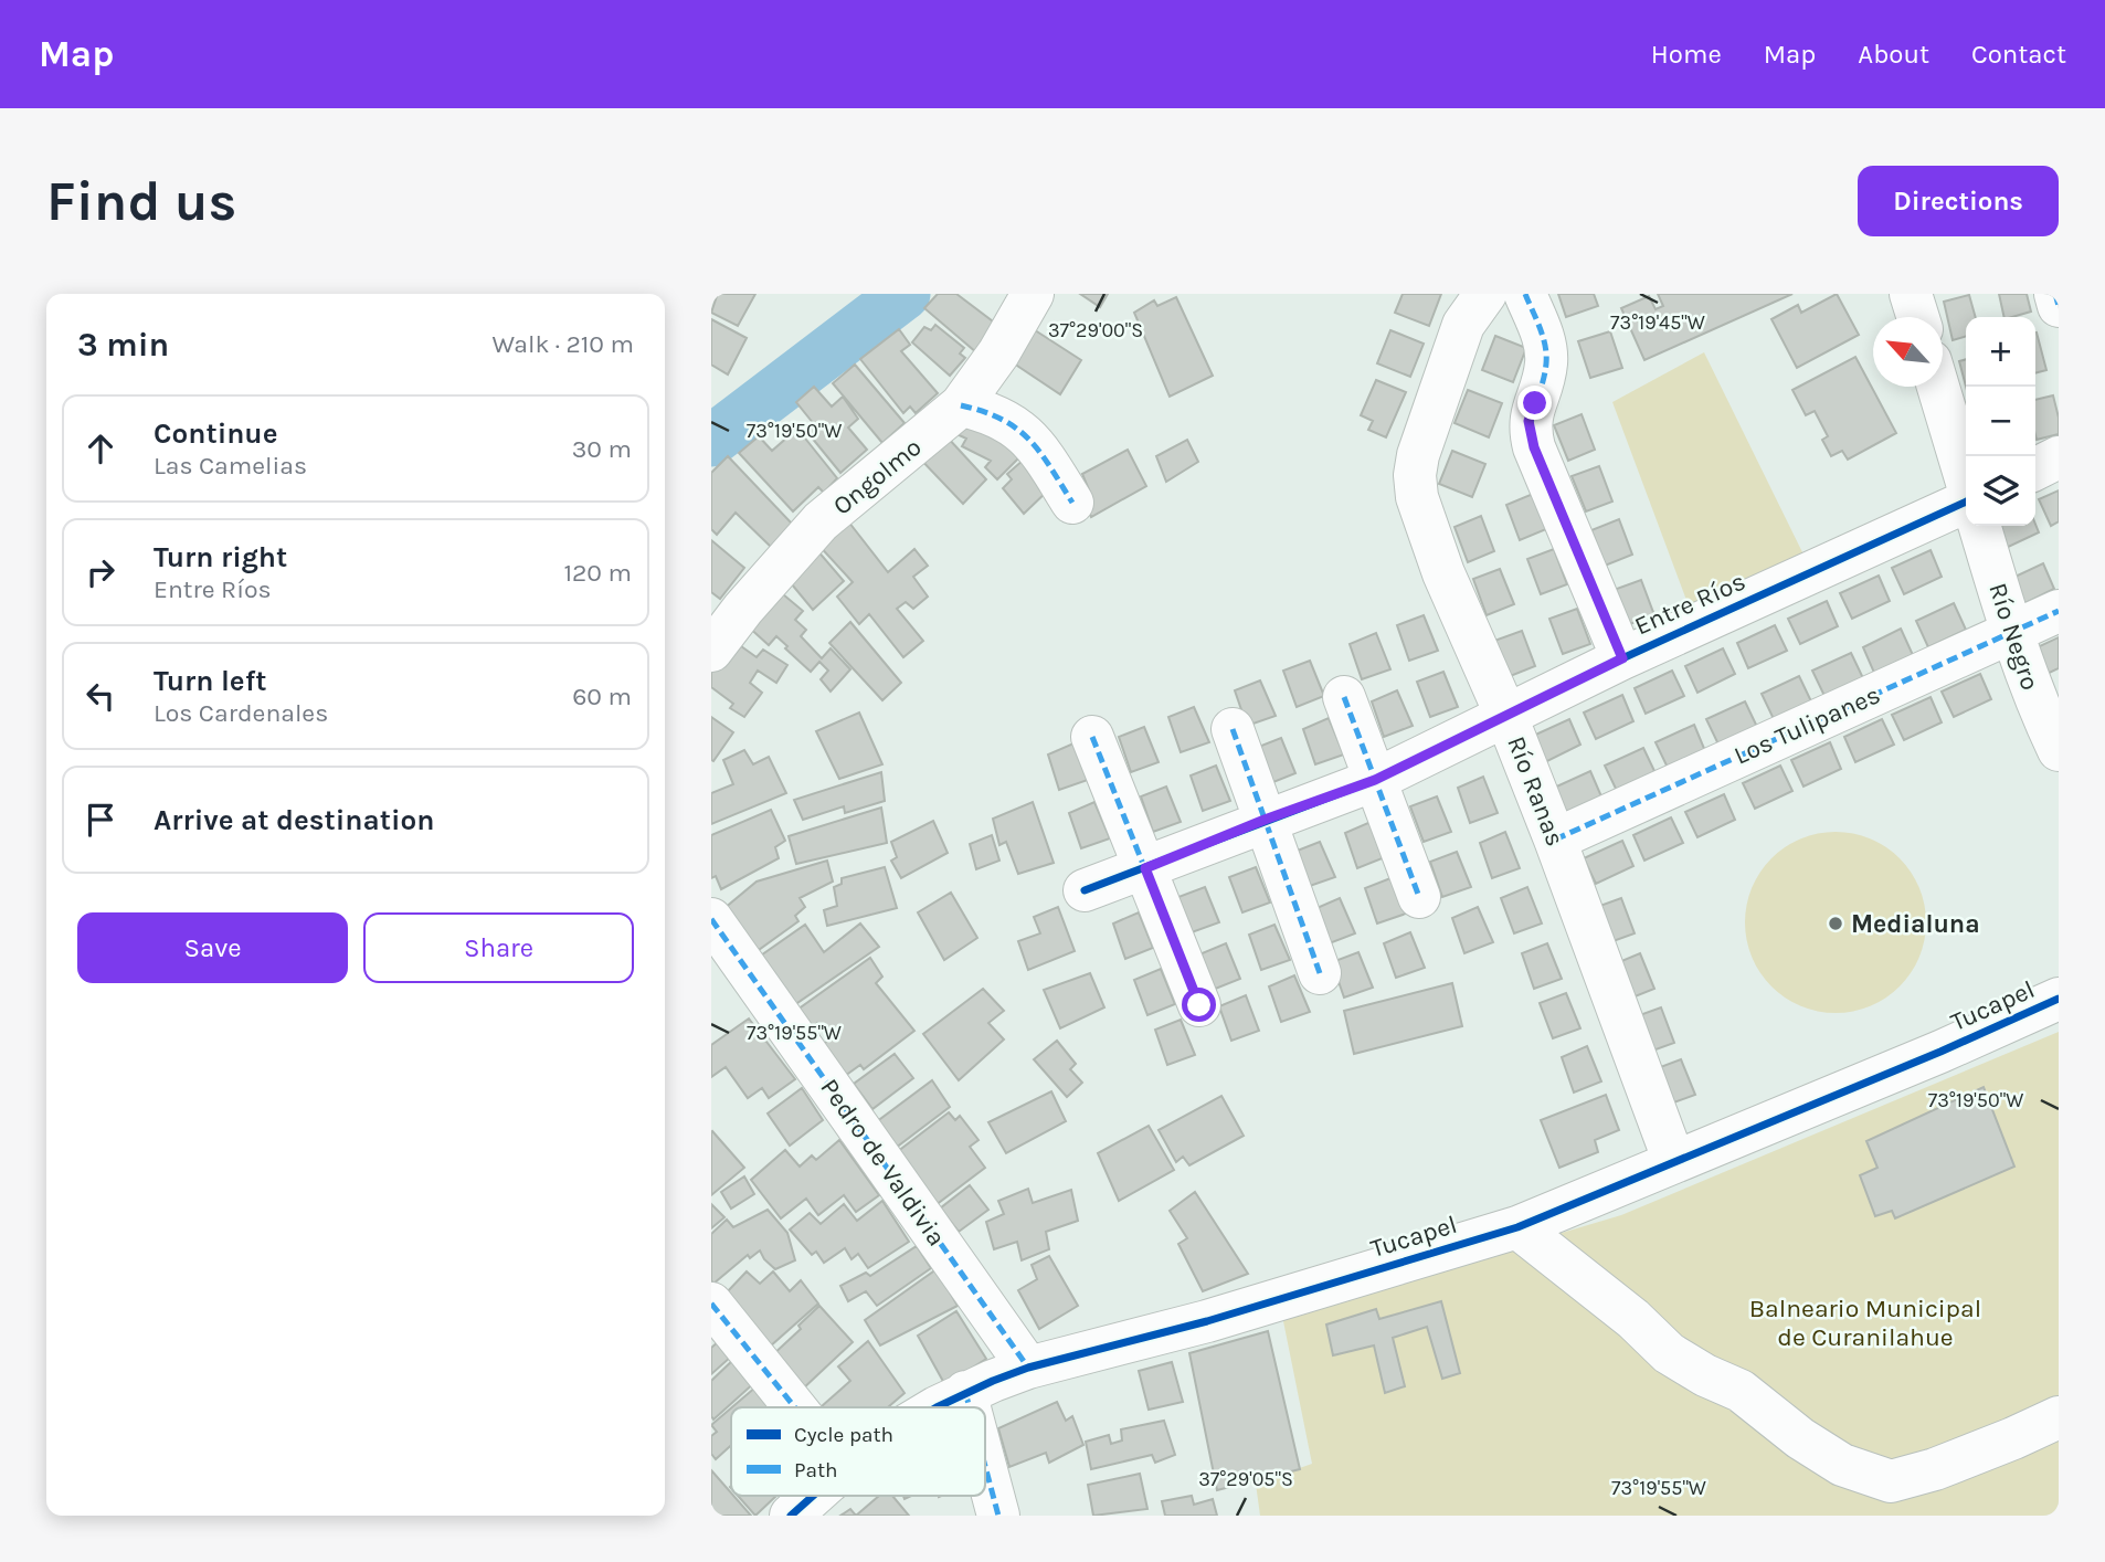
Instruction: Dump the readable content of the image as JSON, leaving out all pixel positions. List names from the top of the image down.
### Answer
{
  "streets": {
    "street": [
      "Ongolmo",
      "Entre Ríos",
      "Río Negro",
      "Los Tulipanes",
      "Río Ranas",
      "Tucapel",
      "Pedro de Valdivia"
    ]
  },
  "crossings": [
    ["Entre Ríos", "Río Ranas"],
    ["Río Negro", "Los Tulipanes"],
    ["Los Tulipanes", "Río Ranas"],
    ["Río Ranas", "Tucapel"],
    ["Tucapel", "Pedro de Valdivia"]
  ],
  "parks": ["Balneario Municipal de Curanilahue"],
  "places": ["Medialuna"],
  "legend": ["Cycle path", "Path"],
  "north": "top left",
  "page": {
    "header": "Map",
    "nav": [
      "Home",
      "Map",
      "About",
      "Contact"
    ],
    "buttons": [
      "Directions",
      ["Save", "Share"]
    ],
    "title": "Find us",
    "heading": ["3 min", "Walk · 210 m"],
    "map_buttons": ["+", "−"],
    "list": [
      ["Continue", "Las Camelias", "30 m"],
      ["Turn right", "Entre Ríos", "120 m"],
      ["Turn left", "Los Cardenales", "60 m"],
      "Arrive at destination"
    ]
  },
  "coordinates": [
    "73°19'45\"W",
    "37°29'00\"S",
    "73°19'50\"W",
    "73°19'55\"W",
    "37°29'05\"S"
  ]
}
